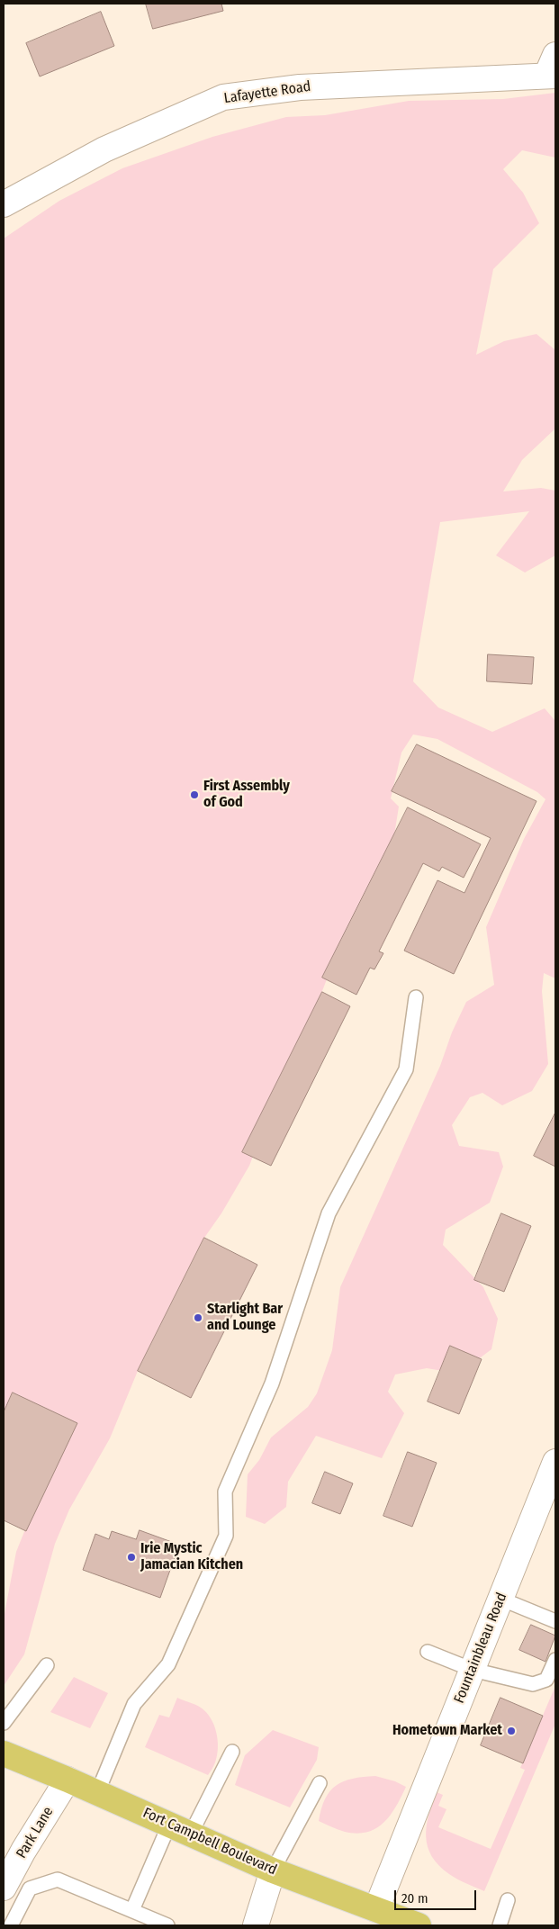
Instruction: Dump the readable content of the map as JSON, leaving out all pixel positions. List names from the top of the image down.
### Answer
{
  "streets": {
    "highway": ["Fort Campbell Boulevard"],
    "street": ["Lafayette Road", "Fountainbleau Road", "Park Lane"]
  },
  "crossings": [
    ["Fountainbleau Road", "Fort Campbell Boulevard"],
    ["Park Lane", "Fort Campbell Boulevard"]
  ],
  "places": [
    "First Assembly of God",
    "Starlight Bar and Lounge",
    "Irie Mystic Jamacian Kitchen",
    "Hometown Market"
  ],
  "scale_bar": "20 m"
}
